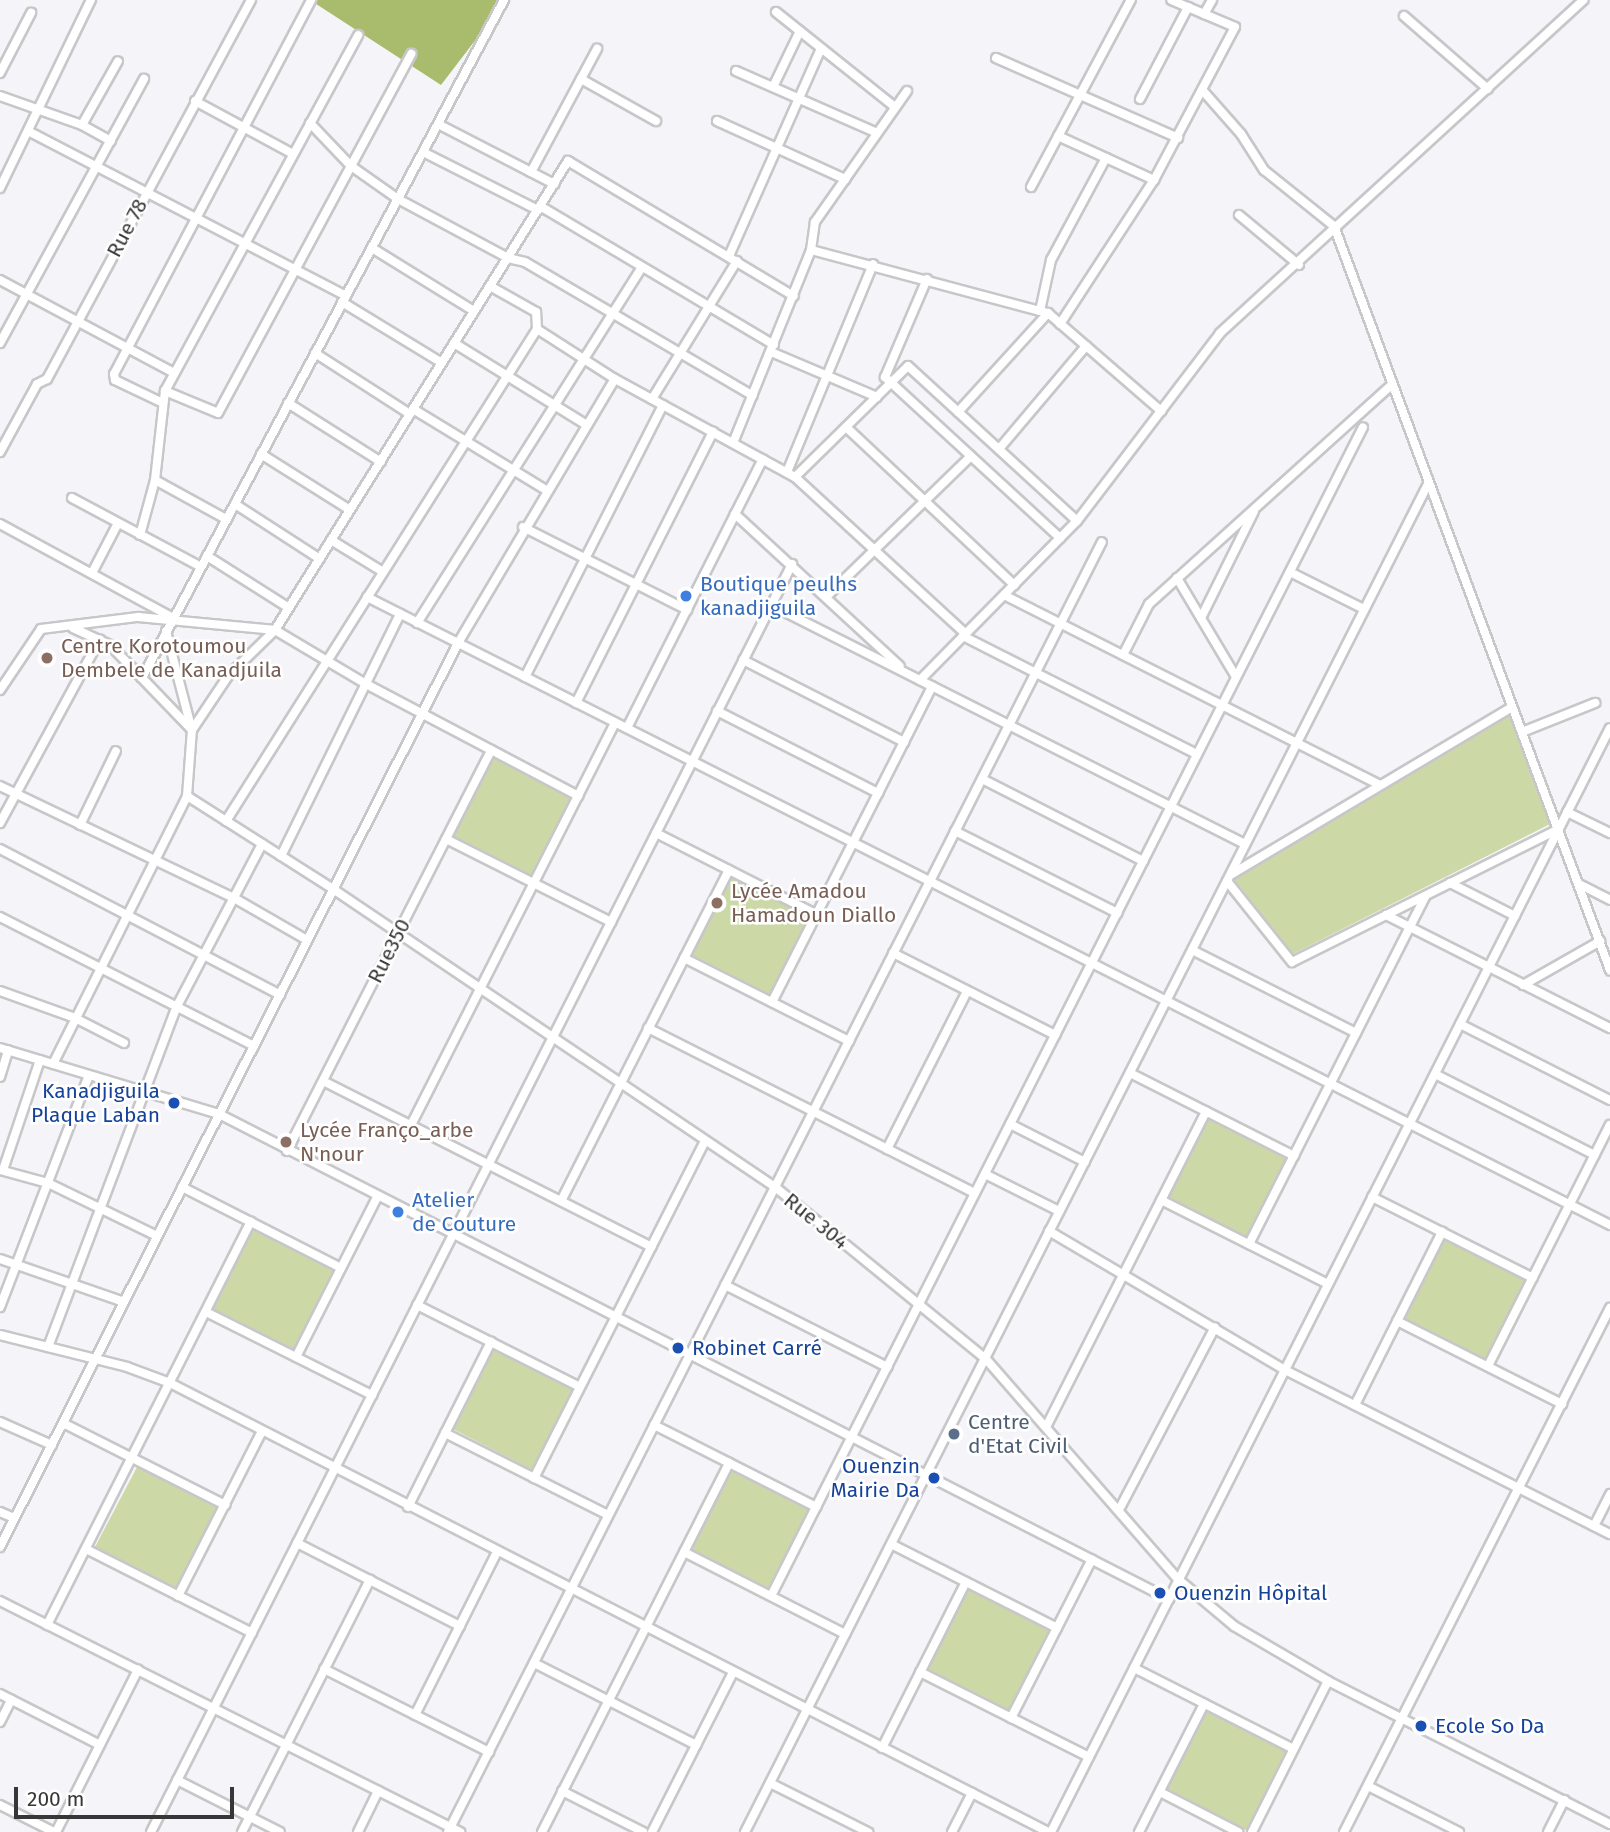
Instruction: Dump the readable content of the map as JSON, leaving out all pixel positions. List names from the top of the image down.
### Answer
{
  "streets": {
    "street": ["Rue 78", "Rue350", "Rue 304"]
  },
  "crossings": [
    ["Rue350", "Rue 304"]
  ],
  "places": [
    "Boutique peulhs kanadjiguila",
    "Centre Korotoumou Dembele de Kanadjuila",
    "Lycée Amadou Hamadoun Diallo",
    "Kanadjiguila Plaque Laban",
    "Lycée Franço_arbe N'nour",
    "Atelier de Couture",
    "Robinet Carré",
    "Centre d'Etat Civil",
    "Ouenzin Mairie Da",
    "Ouenzin Hôpital",
    "Ecole So Da"
  ],
  "scale_bar": "200 m"
}
